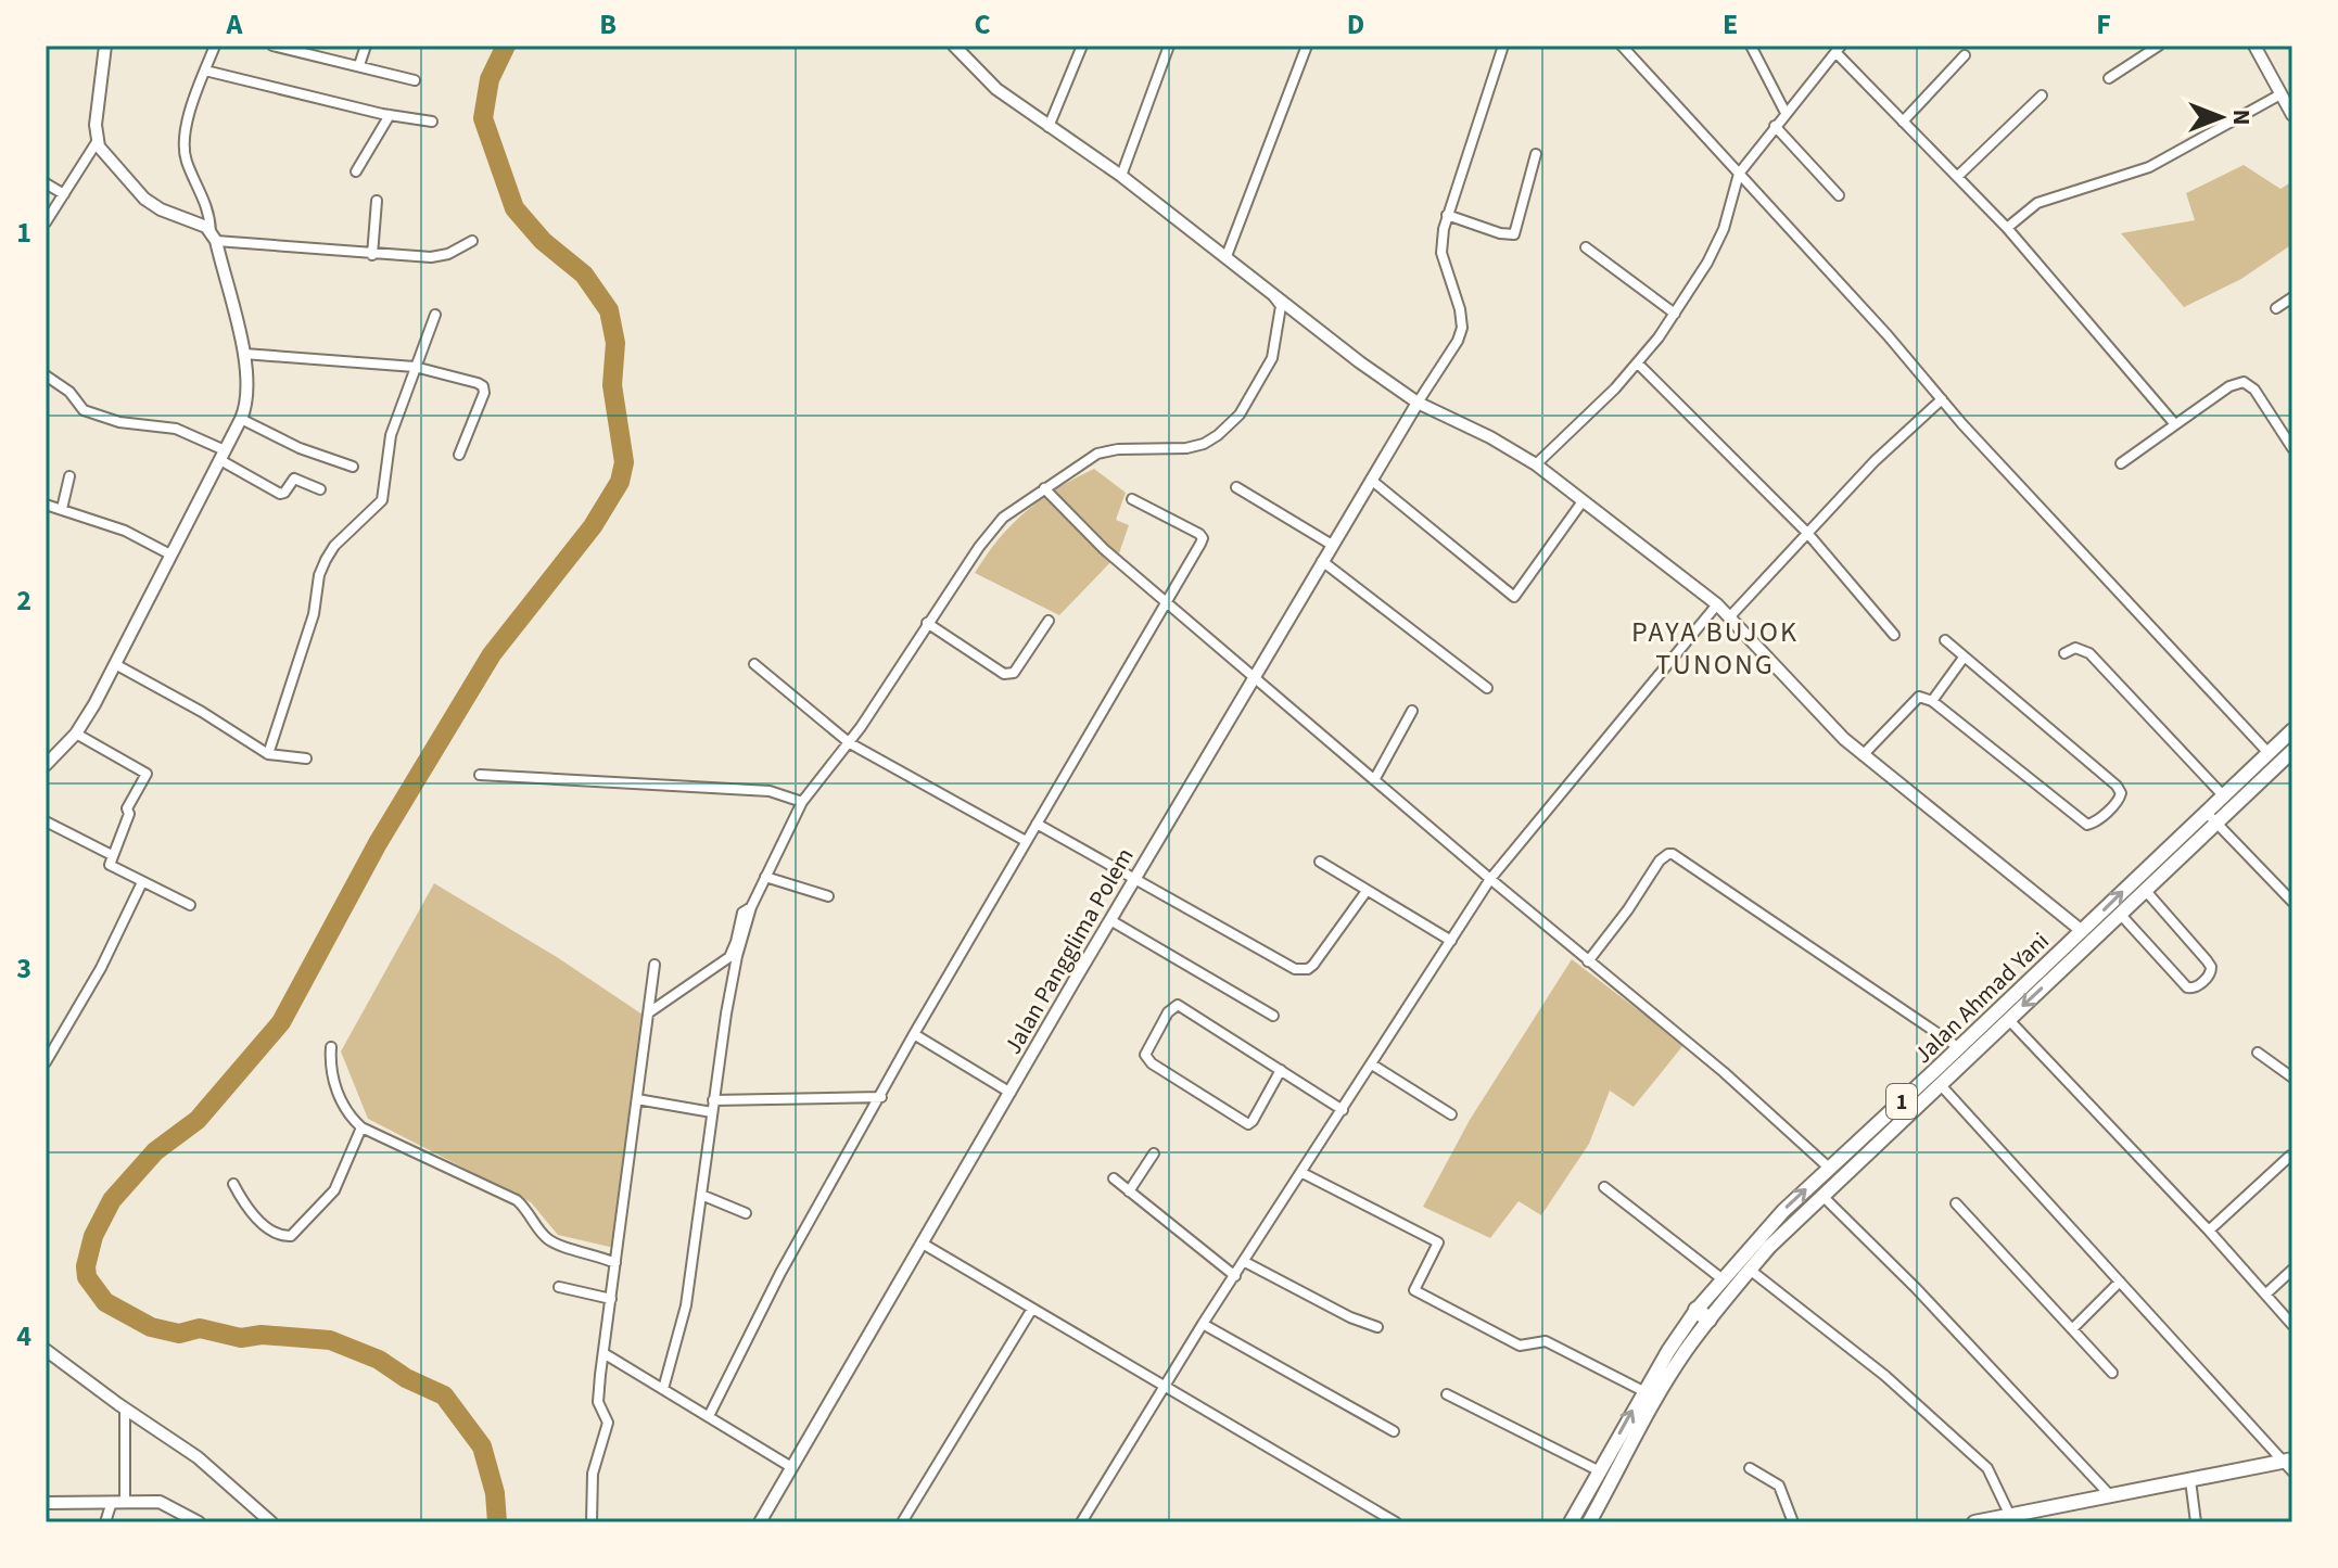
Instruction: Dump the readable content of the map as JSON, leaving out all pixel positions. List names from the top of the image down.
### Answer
{
  "streets": {
    "main road": ["Jalan Ahmad Yani", "1"],
    "street": ["Jalan Pangglima Polem"]
  },
  "crossings": [
    ["Jalan Ahmad Yani", "1"]
  ],
  "districts": ["PAYA BUJOK TUNONG"],
  "north": "right",
  "grid": {
    "columns": [
      "A",
      "B",
      "C",
      "D",
      "E",
      "F"
    ],
    "rows": [
      "1",
      "2",
      "3",
      "4"
    ]
  }
}
